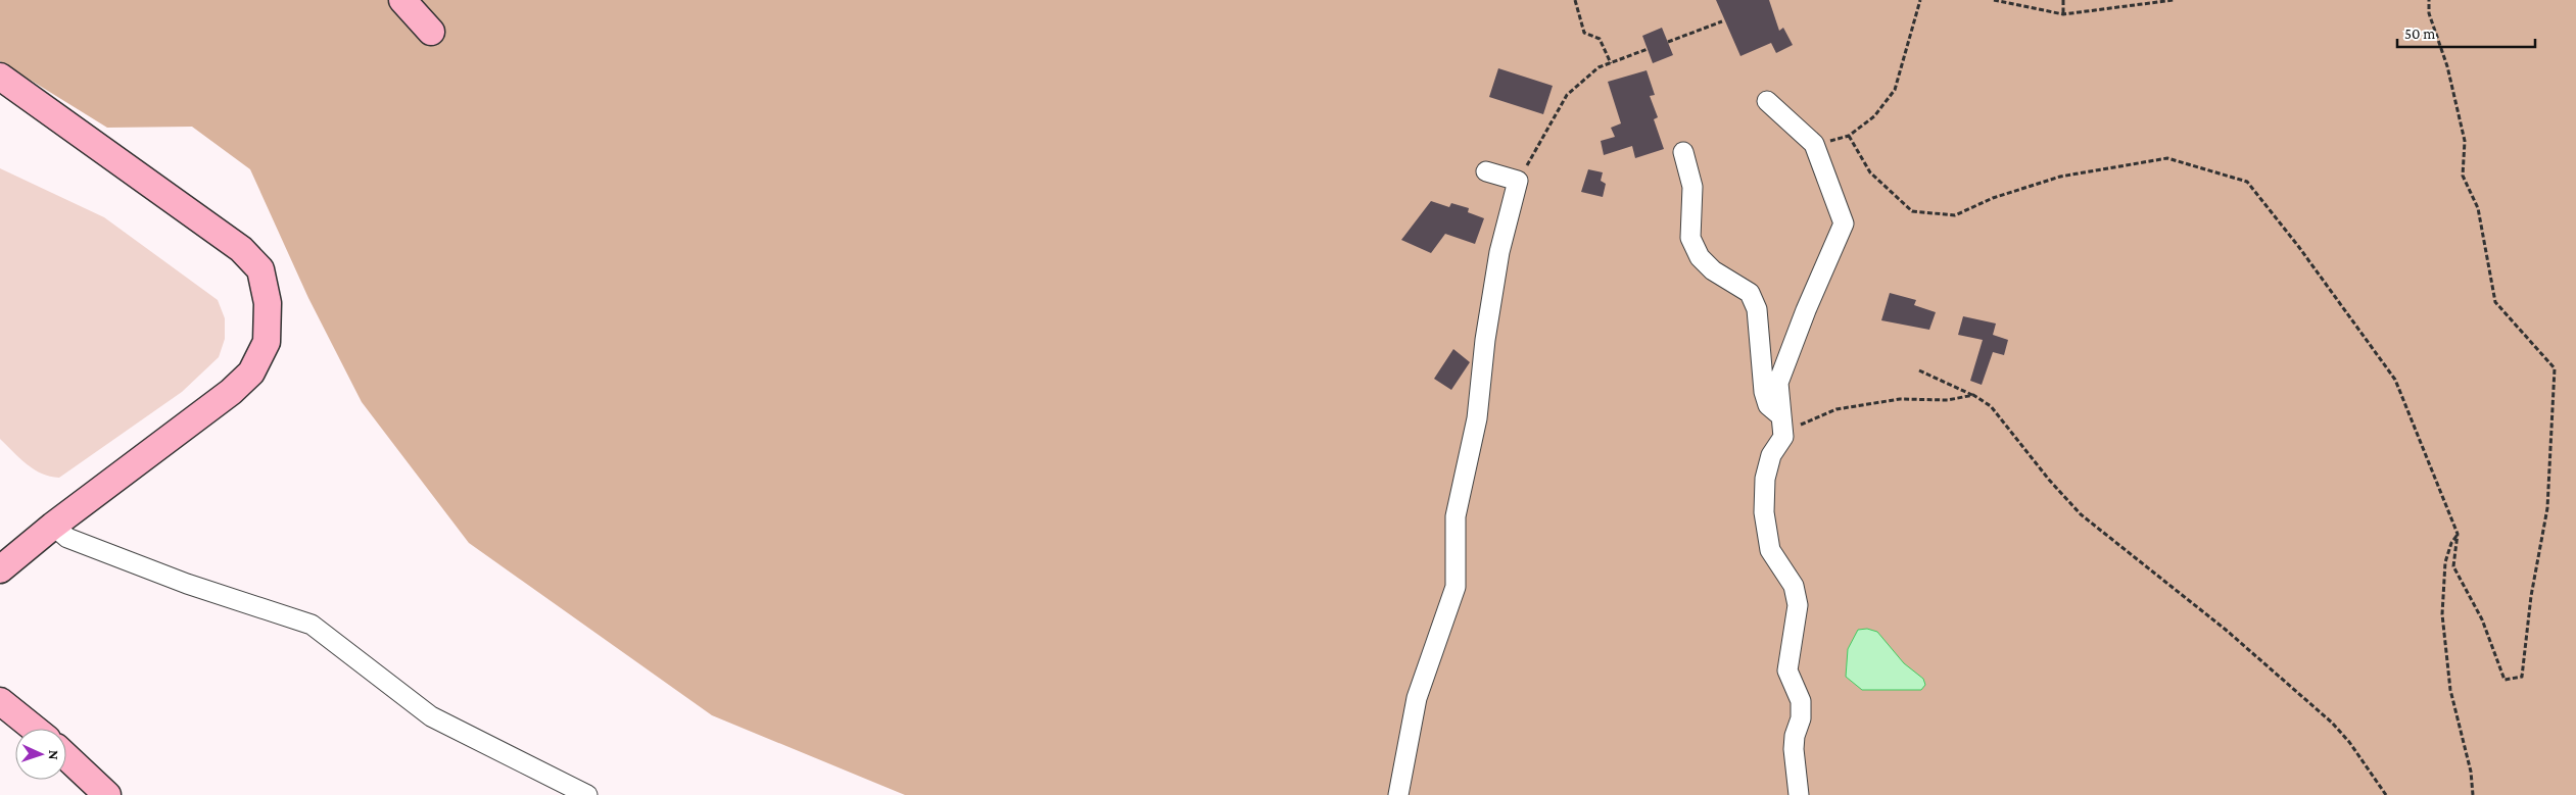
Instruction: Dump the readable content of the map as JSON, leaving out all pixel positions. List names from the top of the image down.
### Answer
{
  "scale_bar": "50 m",
  "north": "right"
}
